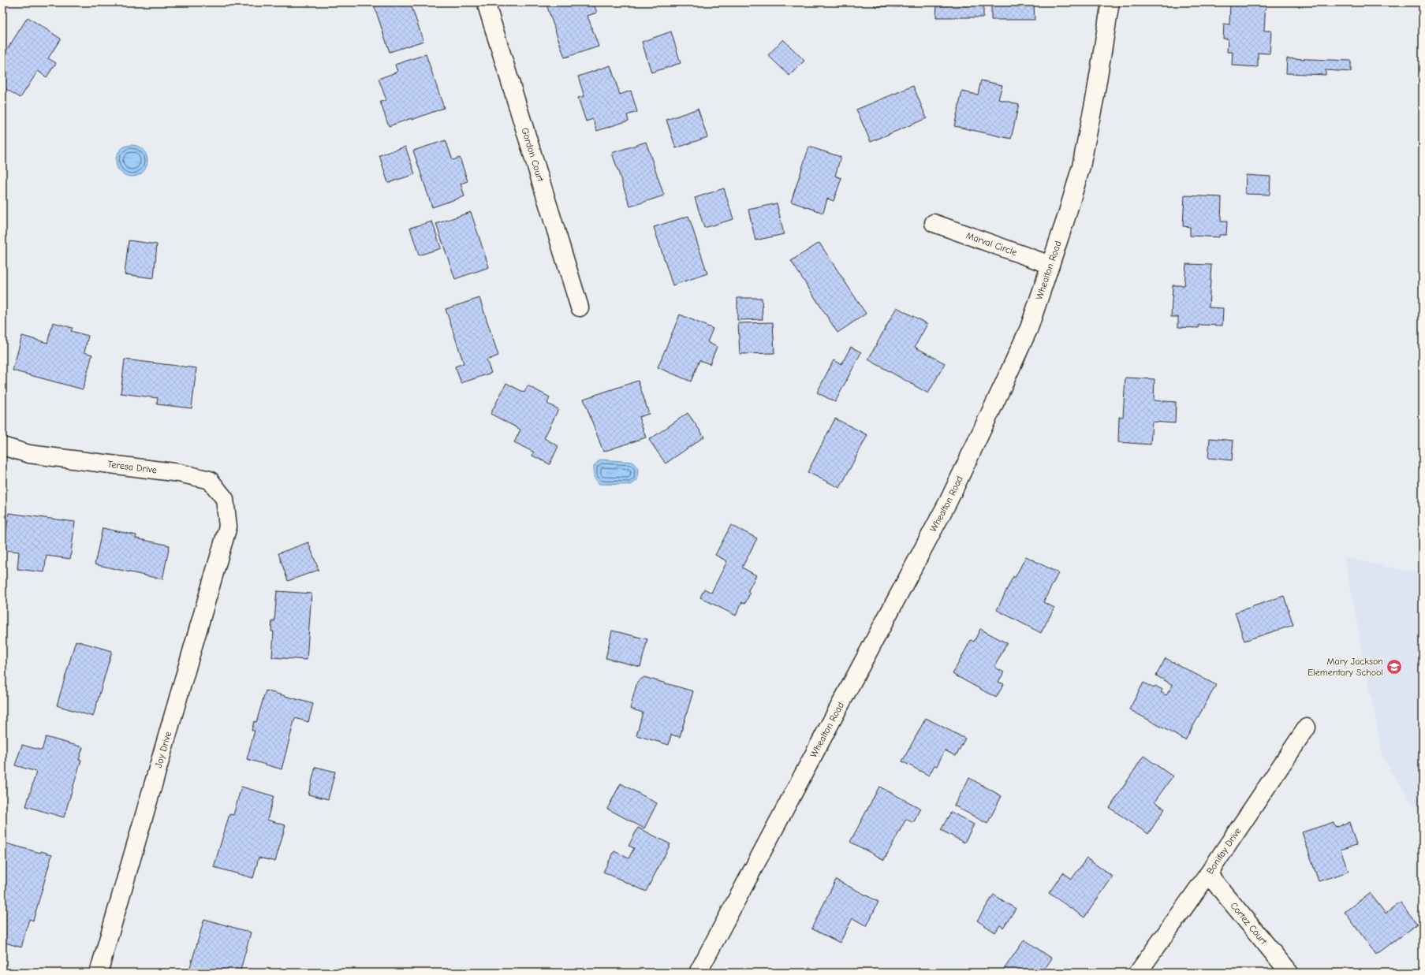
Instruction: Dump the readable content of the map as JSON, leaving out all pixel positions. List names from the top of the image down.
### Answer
{
  "streets": {
    "street": [
      "Gordon Court",
      "Marval Circle",
      "Whealton Road",
      "Teresa Drive",
      "Joy Drive",
      "Bonifay Drive",
      "Cortez Court"
    ]
  },
  "crossings": [
    ["Marval Circle", "Whealton Road"],
    ["Teresa Drive", "Joy Drive"],
    ["Bonifay Drive", "Cortez Court"]
  ],
  "places": {
    "school or university": ["Mary Jackson Elementary School"]
  }
}
